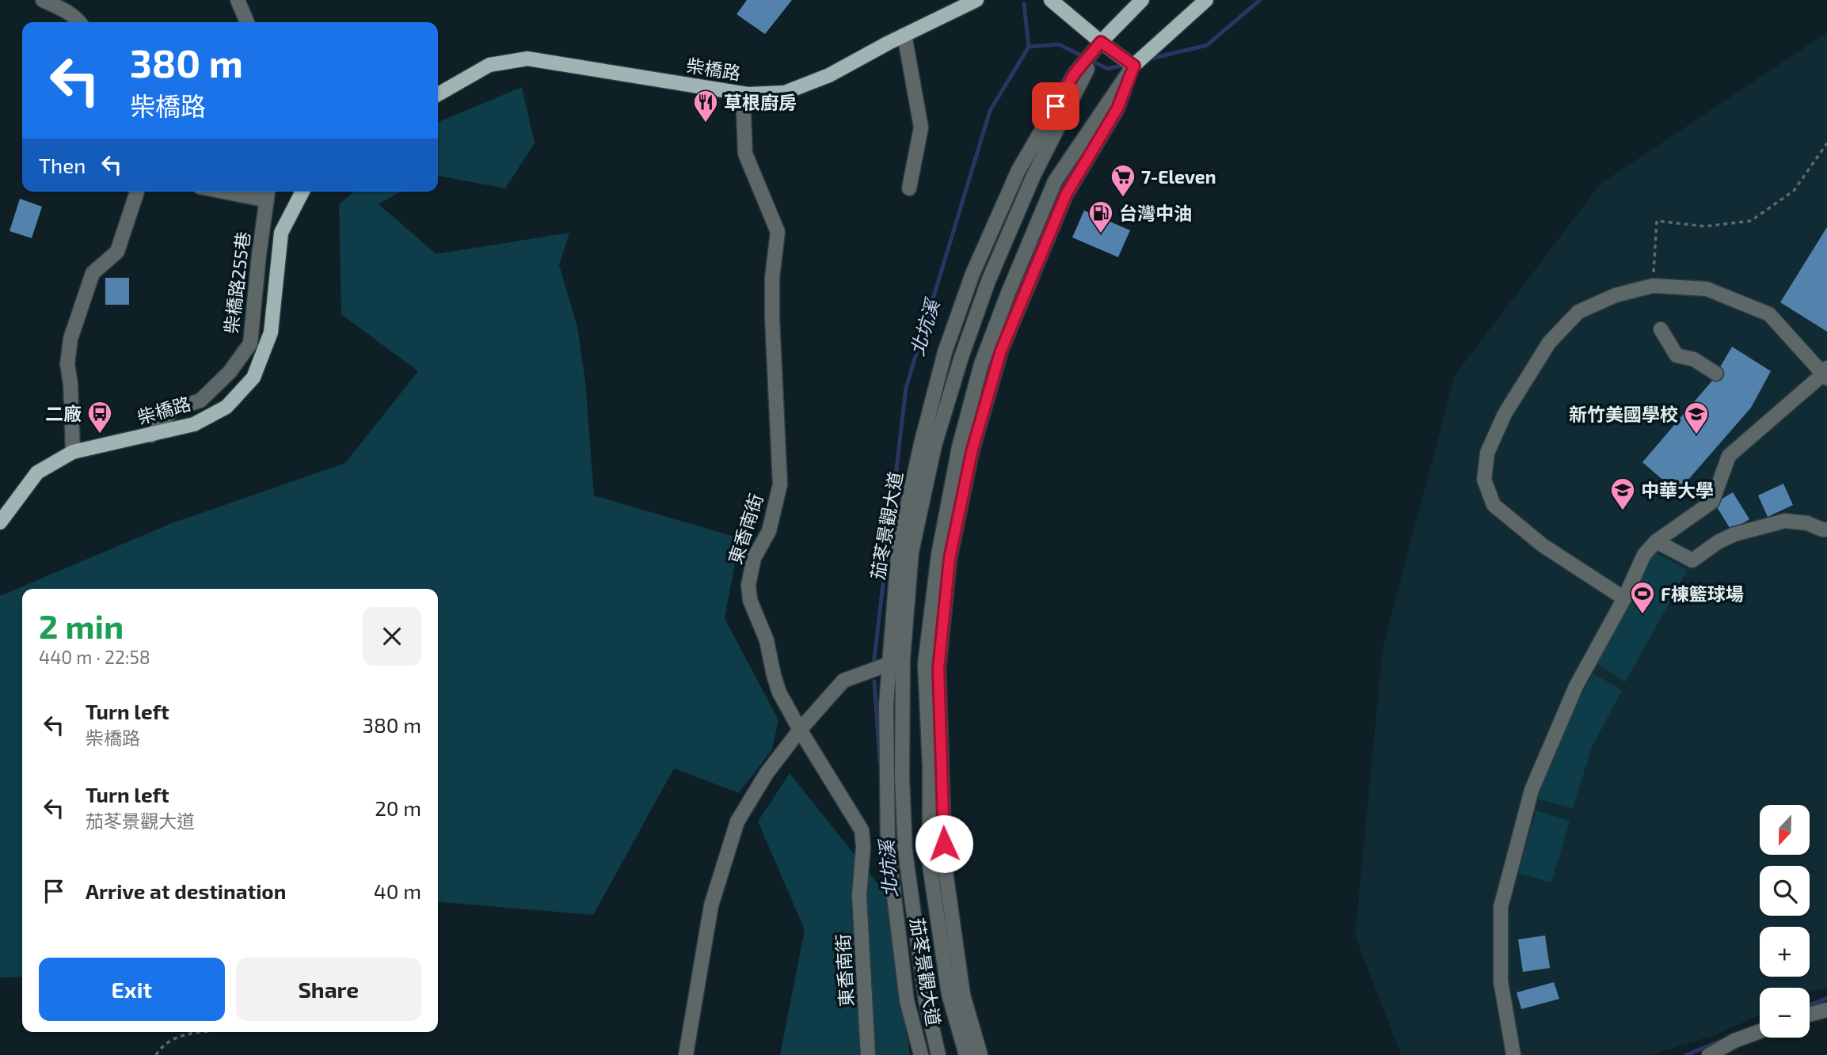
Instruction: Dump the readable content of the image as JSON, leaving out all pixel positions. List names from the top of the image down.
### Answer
{
  "streets": {
    "main road": ["柴橋路", "茄苳景觀大道"],
    "street": ["柴橋路255巷", "東香南街"]
  },
  "crossings": [
    ["柴橋路", "柴橋路255巷"],
    ["柴橋路", "東香南街"]
  ],
  "water": ["北坑溪"],
  "places": {
    "restaurant": ["草根廚房"],
    "supermarket": ["7-Eleven"],
    "fuel station": ["台灣中油"],
    "bus stop": ["二廠"],
    "school or university": ["新竹美國學校", "中華大學"],
    "sports": ["F棟籃球場"]
  },
  "north": "bottom",
  "page": {
    "turn": ["380 m", "柴橋路"],
    "then": "Then",
    "heading": ["2 min", "440 m · 22:58"],
    "list": [
      {
        "name": "Turn left",
        "note": "柴橋路",
        "value": "380 m"
      },
      {
        "name": "Turn left",
        "note": "茄苳景觀大道",
        "value": "20 m"
      },
      {
        "name": "Arrive at destination",
        "value": "40 m"
      }
    ],
    "map_buttons": ["+", "−"],
    "buttons": ["Exit", "Share"]
  }
}
